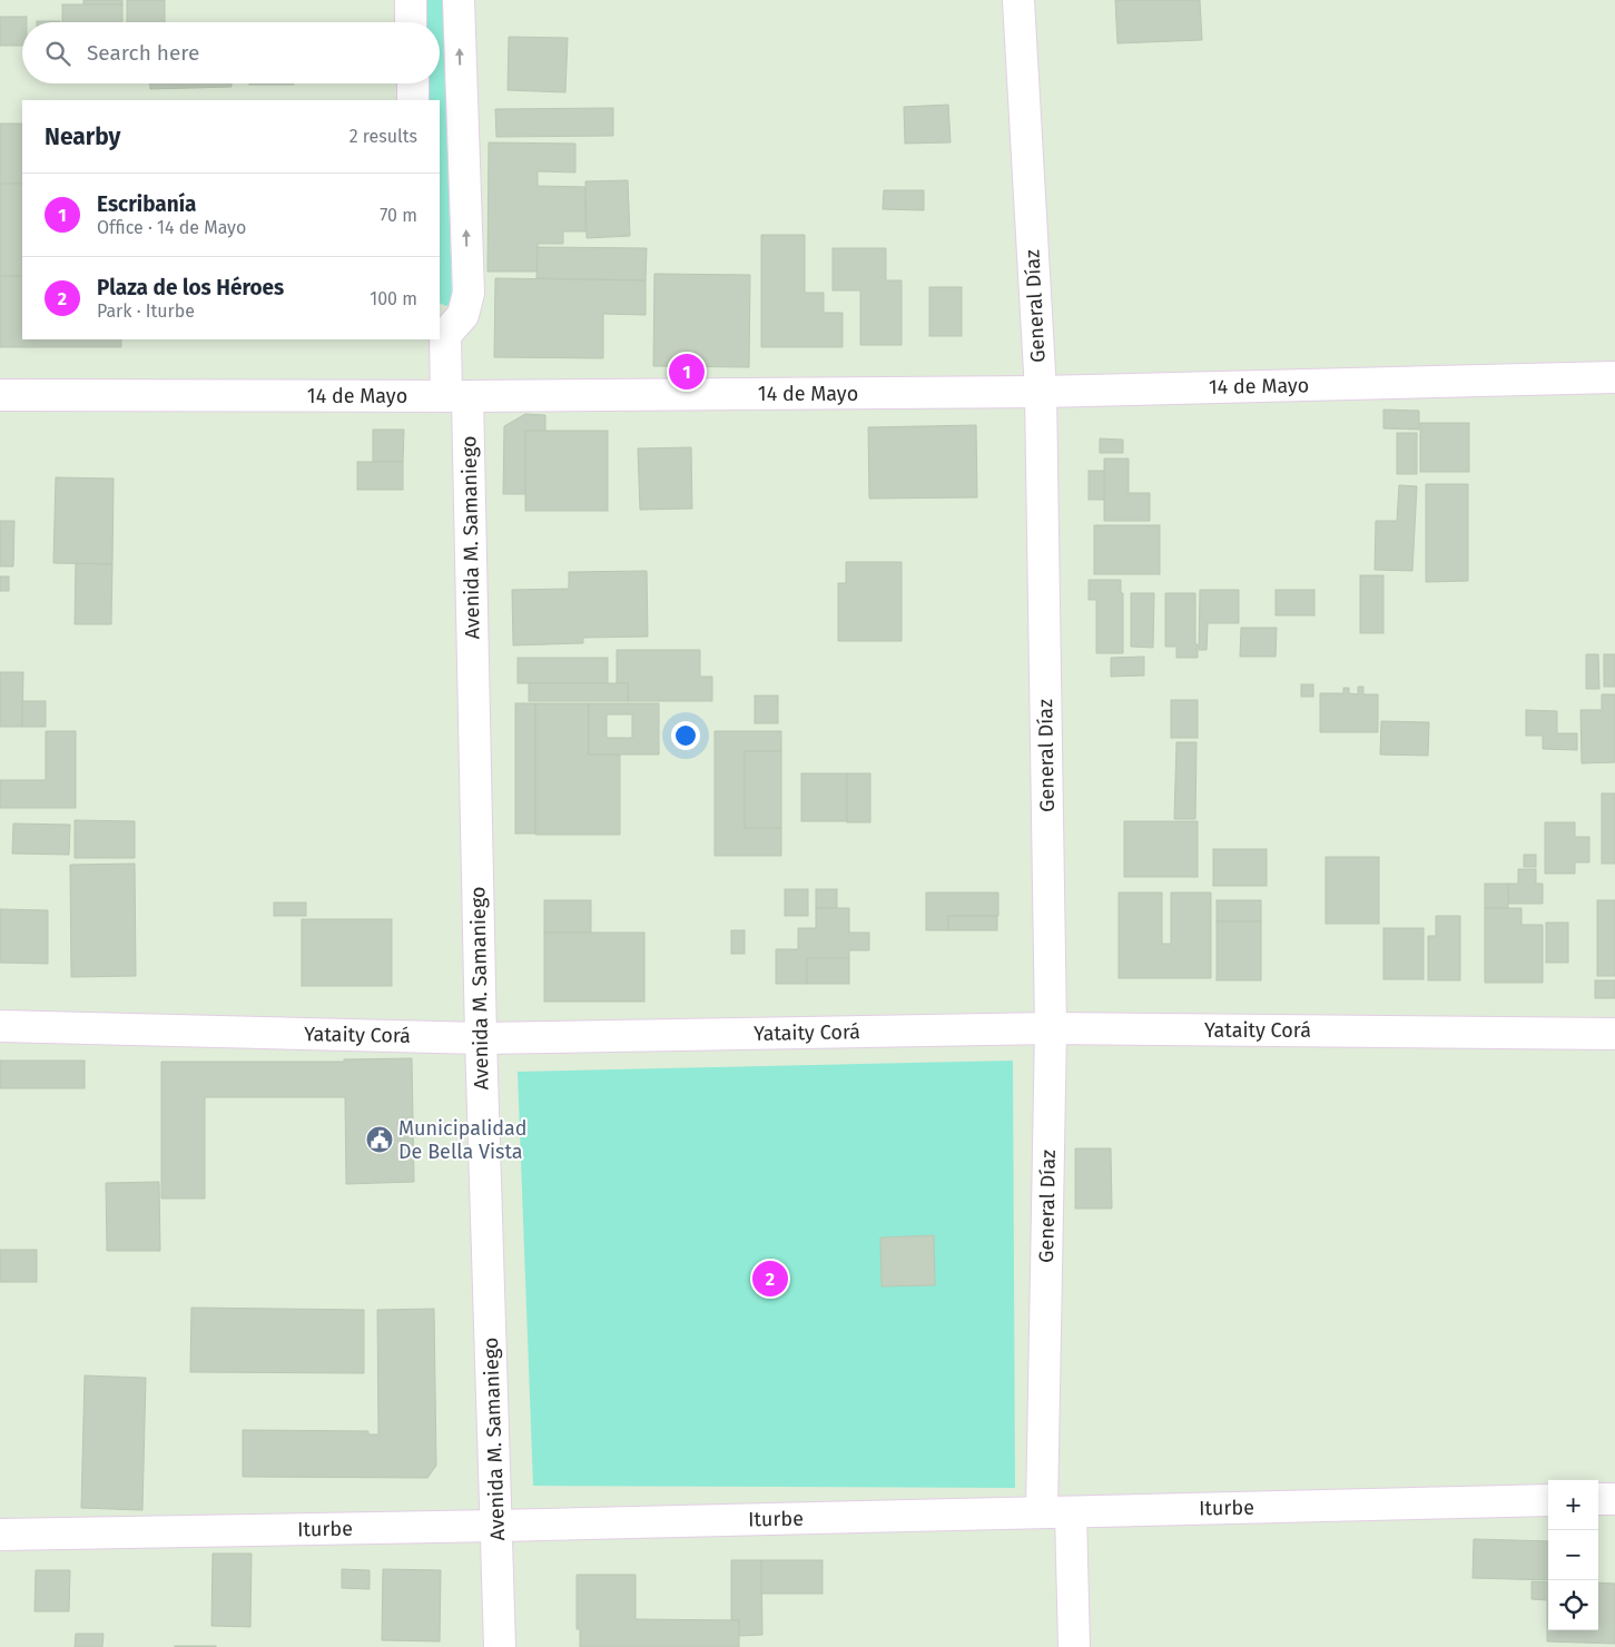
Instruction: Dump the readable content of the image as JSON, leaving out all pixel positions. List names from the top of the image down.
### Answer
{
  "streets": {
    "street": [
      "General Díaz",
      "14 de Mayo",
      "Avenida M. Samaniego",
      "Yataity Corá",
      "Iturbe"
    ]
  },
  "crossings": [
    ["General Díaz", "14 de Mayo"],
    ["General Díaz", "Yataity Corá"],
    ["General Díaz", "Iturbe"],
    ["14 de Mayo", "Avenida M. Samaniego"],
    ["Avenida M. Samaniego", "Yataity Corá"],
    ["Avenida M. Samaniego", "Iturbe"]
  ],
  "places": {
    "public building": ["Municipalidad De Bella Vista"]
  },
  "page": {
    "search": "Search here",
    "heading": ["Nearby", "2 results"],
    "list": [
      {
        "mark": "1",
        "name": "Escribanía",
        "note": "Office · 14 de Mayo",
        "value": "70 m"
      },
      {
        "mark": "2",
        "name": "Plaza de los Héroes",
        "note": "Park · Iturbe",
        "value": "100 m"
      }
    ],
    "pins": ["1", "2"],
    "map_buttons": ["+", "−"]
  }
}
